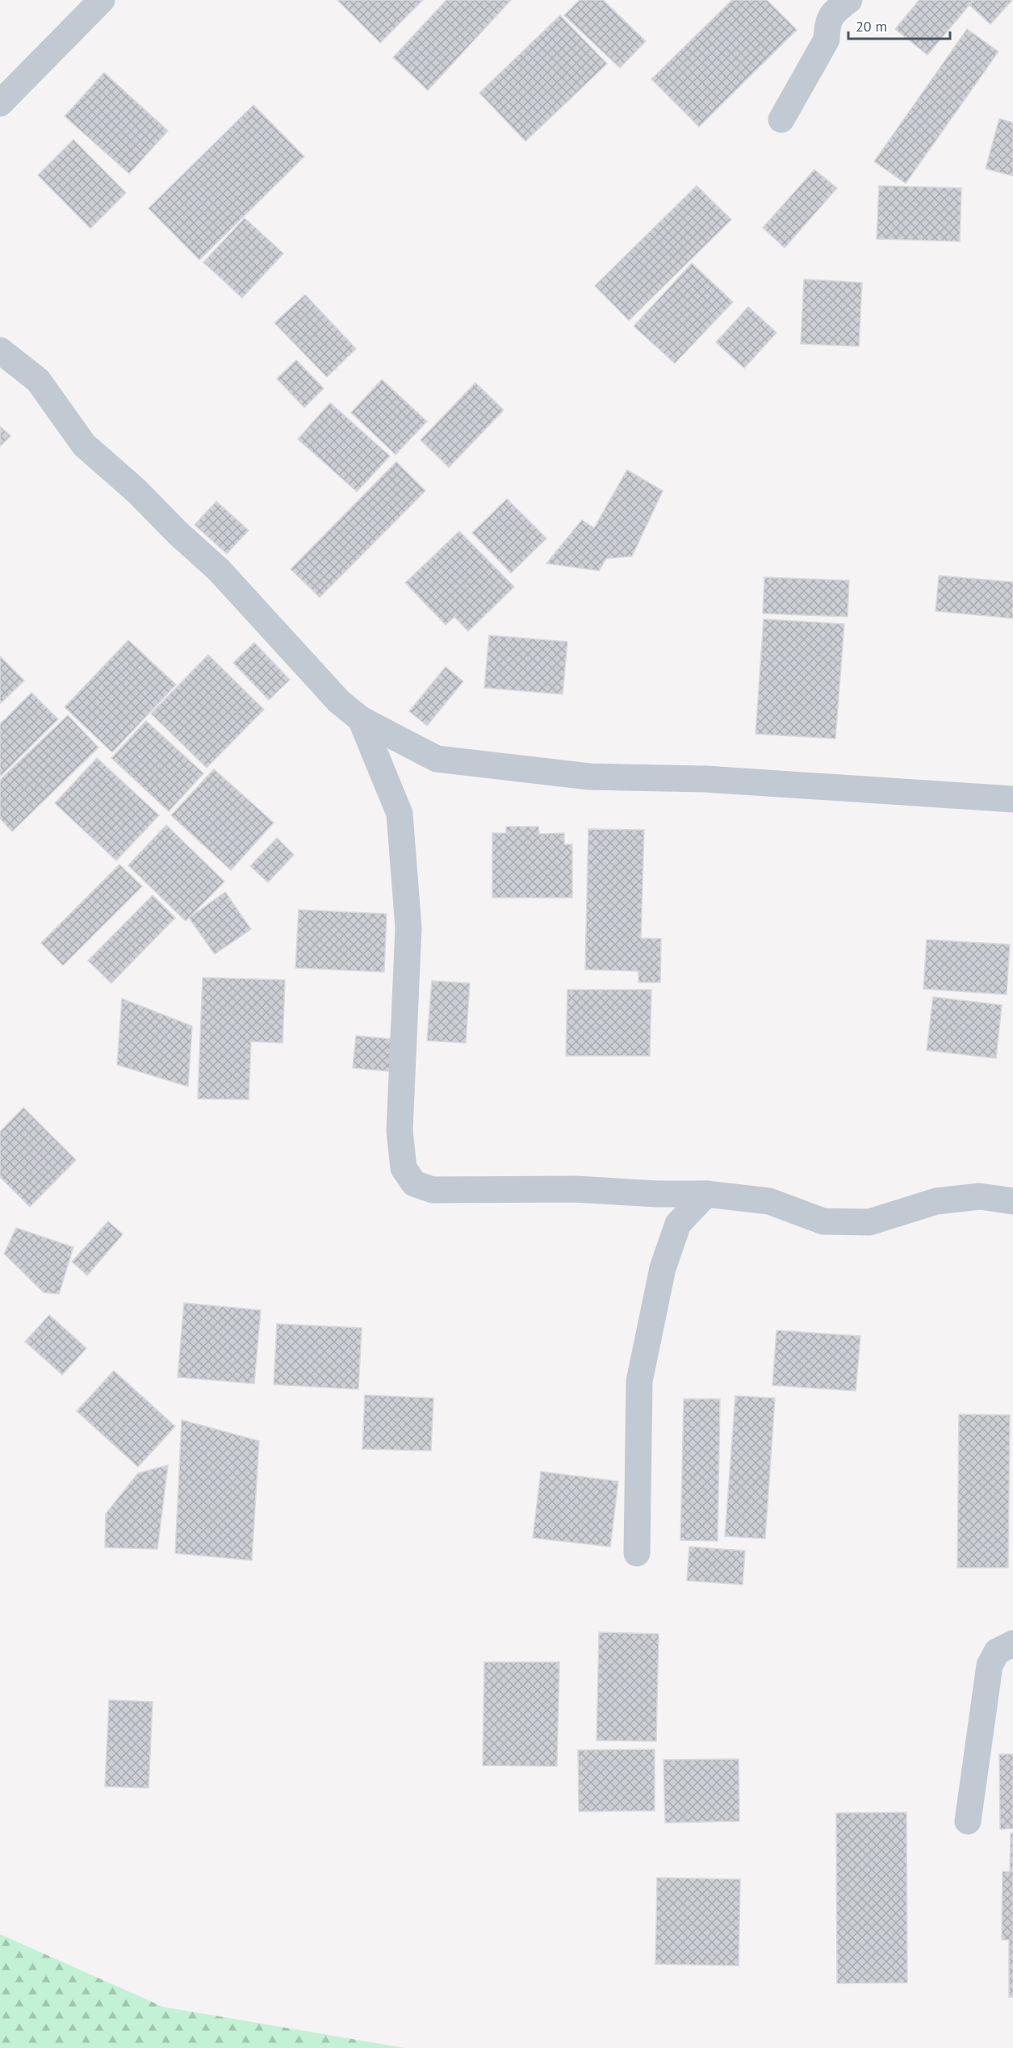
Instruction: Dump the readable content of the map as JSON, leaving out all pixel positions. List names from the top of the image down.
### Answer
{
  "scale_bar": "20 m"
}
